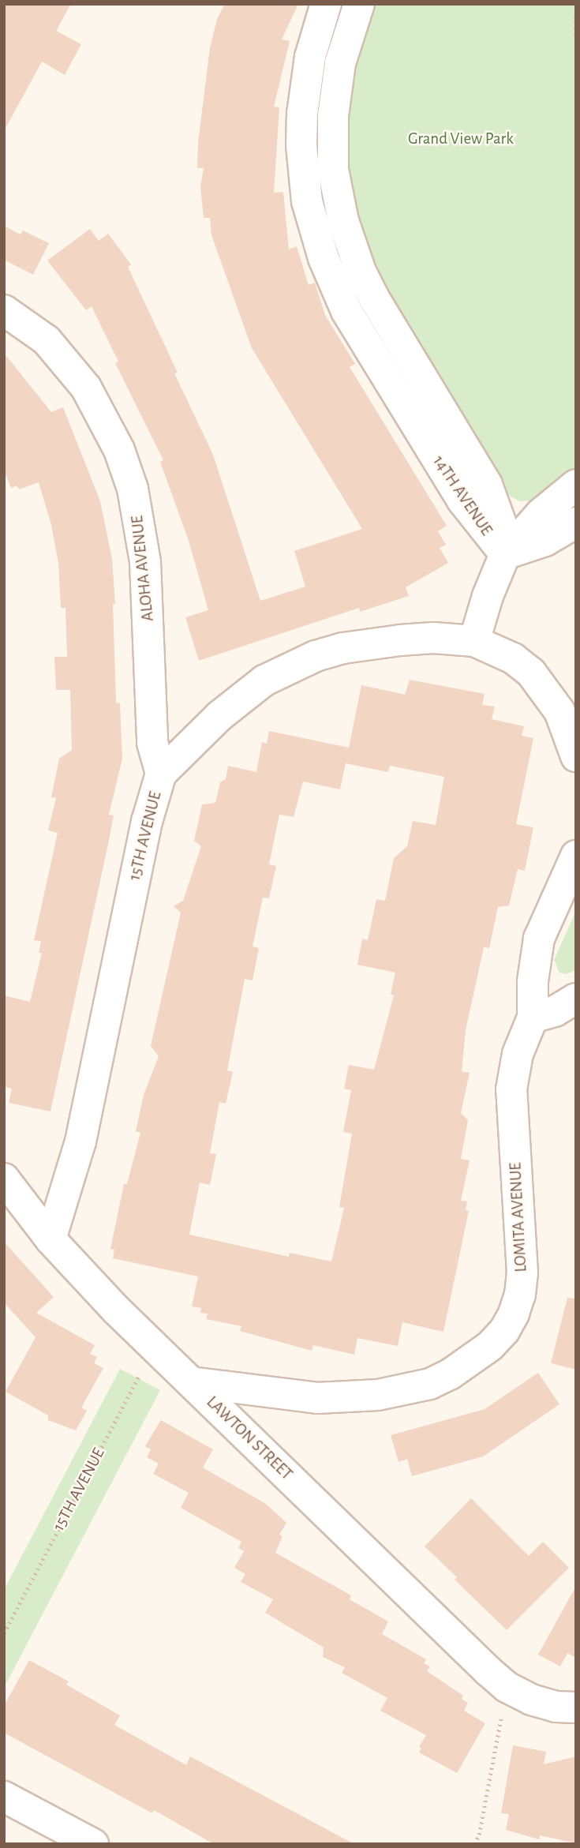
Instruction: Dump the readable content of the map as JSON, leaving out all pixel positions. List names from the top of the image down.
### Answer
{
  "streets": {
    "street": [
      "14TH AVENUE",
      "ALOHA AVENUE",
      "15TH AVENUE",
      "LOMITA AVENUE",
      "LAWTON STREET"
    ]
  },
  "crossings": [
    ["ALOHA AVENUE", "15TH AVENUE"],
    ["15TH AVENUE", "LAWTON STREET"],
    ["LOMITA AVENUE", "LAWTON STREET"]
  ],
  "parks": ["Grand View Park"]
}
